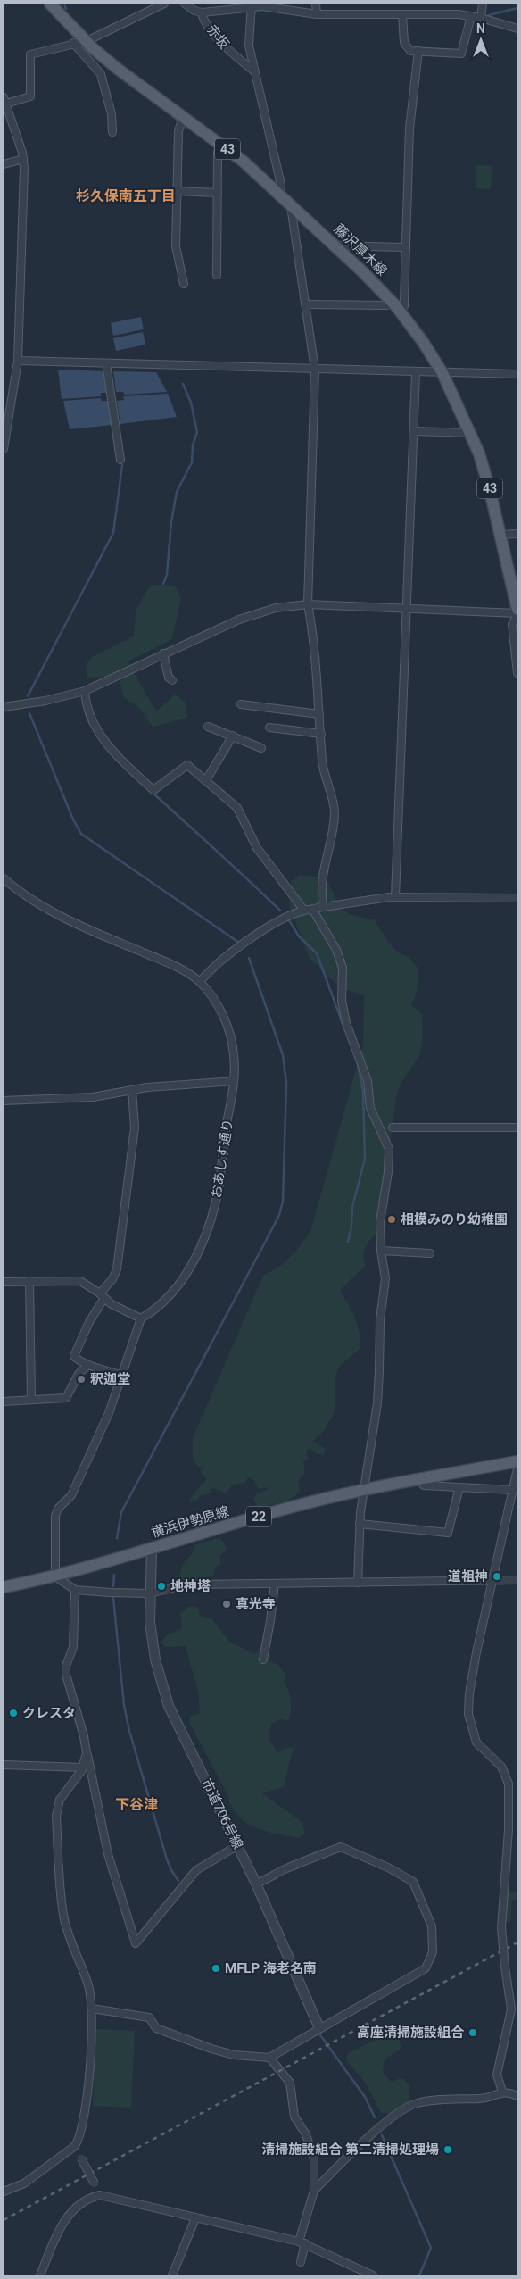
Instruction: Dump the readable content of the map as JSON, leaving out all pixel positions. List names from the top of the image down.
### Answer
{
  "streets": {
    "main road": [
      "43",
      "藤沢厚木線",
      "22",
      "横浜伊勢原線"
    ],
    "street": ["赤坂", "おあしす通り", "市道706号線"]
  },
  "crossings": [
    ["横浜伊勢原線", "市道706号線"]
  ],
  "districts": ["杉久保南五丁目", "下谷津"],
  "places": [
    "相模みのり幼稚園",
    "釈迦堂",
    "道祖神",
    "地神塔",
    "真光寺",
    "クレスタ",
    "MFLP 海老名南",
    "高座清掃施設組合",
    "清掃施設組合 第二清掃処理場"
  ],
  "north": "top"
}
